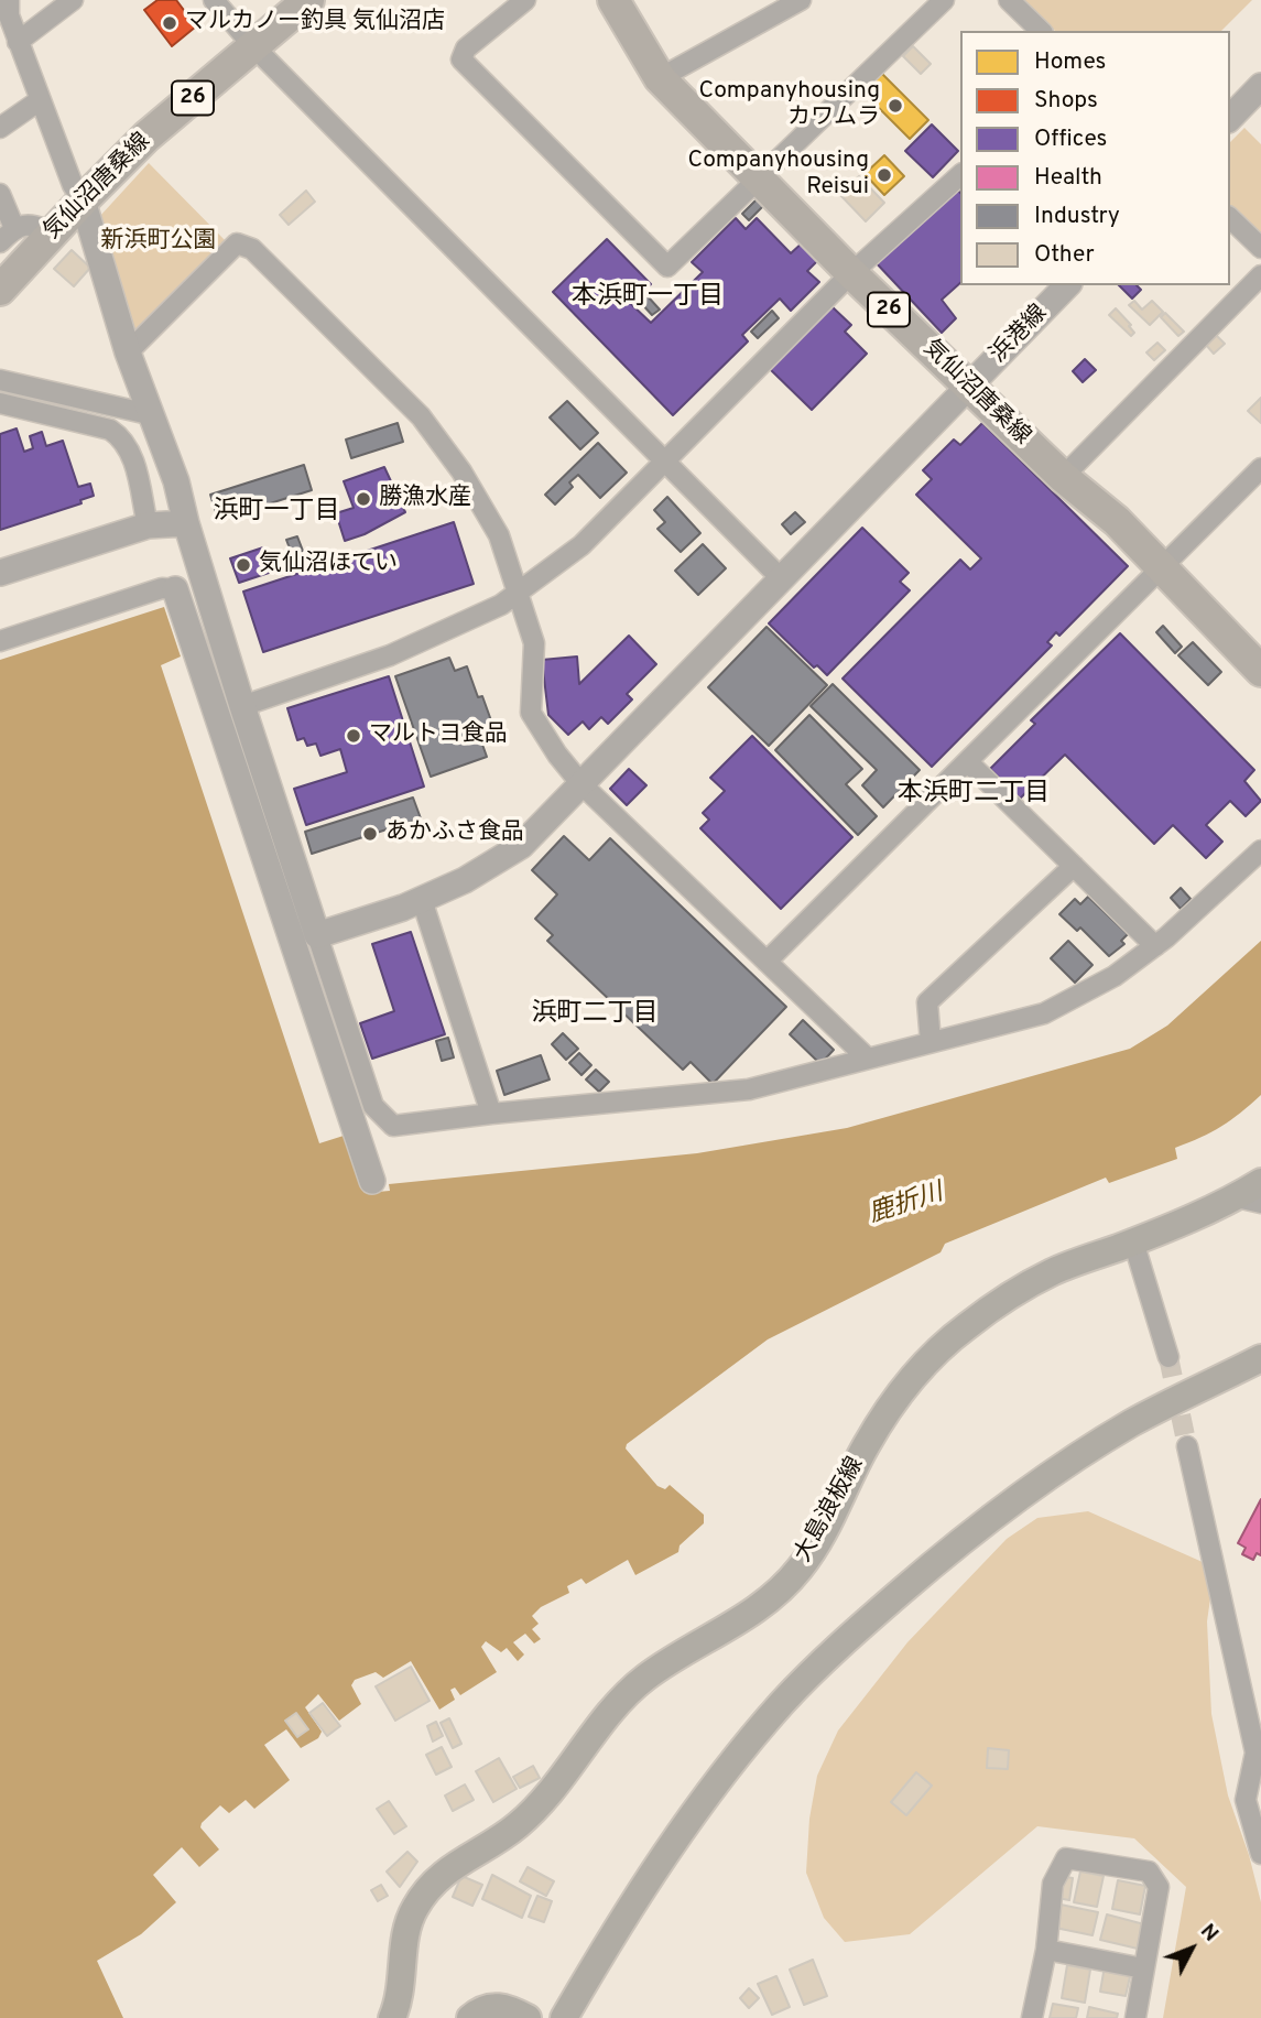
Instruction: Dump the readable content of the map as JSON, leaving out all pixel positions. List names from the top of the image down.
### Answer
{
  "streets": {
    "main road": ["26", "気仙沼唐桑線", "大島浪板線"],
    "street": ["浜港線"]
  },
  "crossings": [
    ["気仙沼唐桑線", "浜港線"]
  ],
  "districts": [
    "本浜町一丁目",
    "浜町一丁目",
    "本浜町二丁目",
    "浜町二丁目"
  ],
  "water": ["鹿折川"],
  "parks": ["新浜町公園"],
  "places": [
    "マルカノー釣具 気仙沼店",
    "Companyhousing カワムラ",
    "Companyhousing Reisui",
    "勝漁水産",
    "気仙沼ほてい",
    "マルトヨ食品",
    "あかふさ食品"
  ],
  "legend": [
    "Homes",
    "Shops",
    "Offices",
    "Health",
    "Industry",
    "Other"
  ],
  "north": "top right"
}
